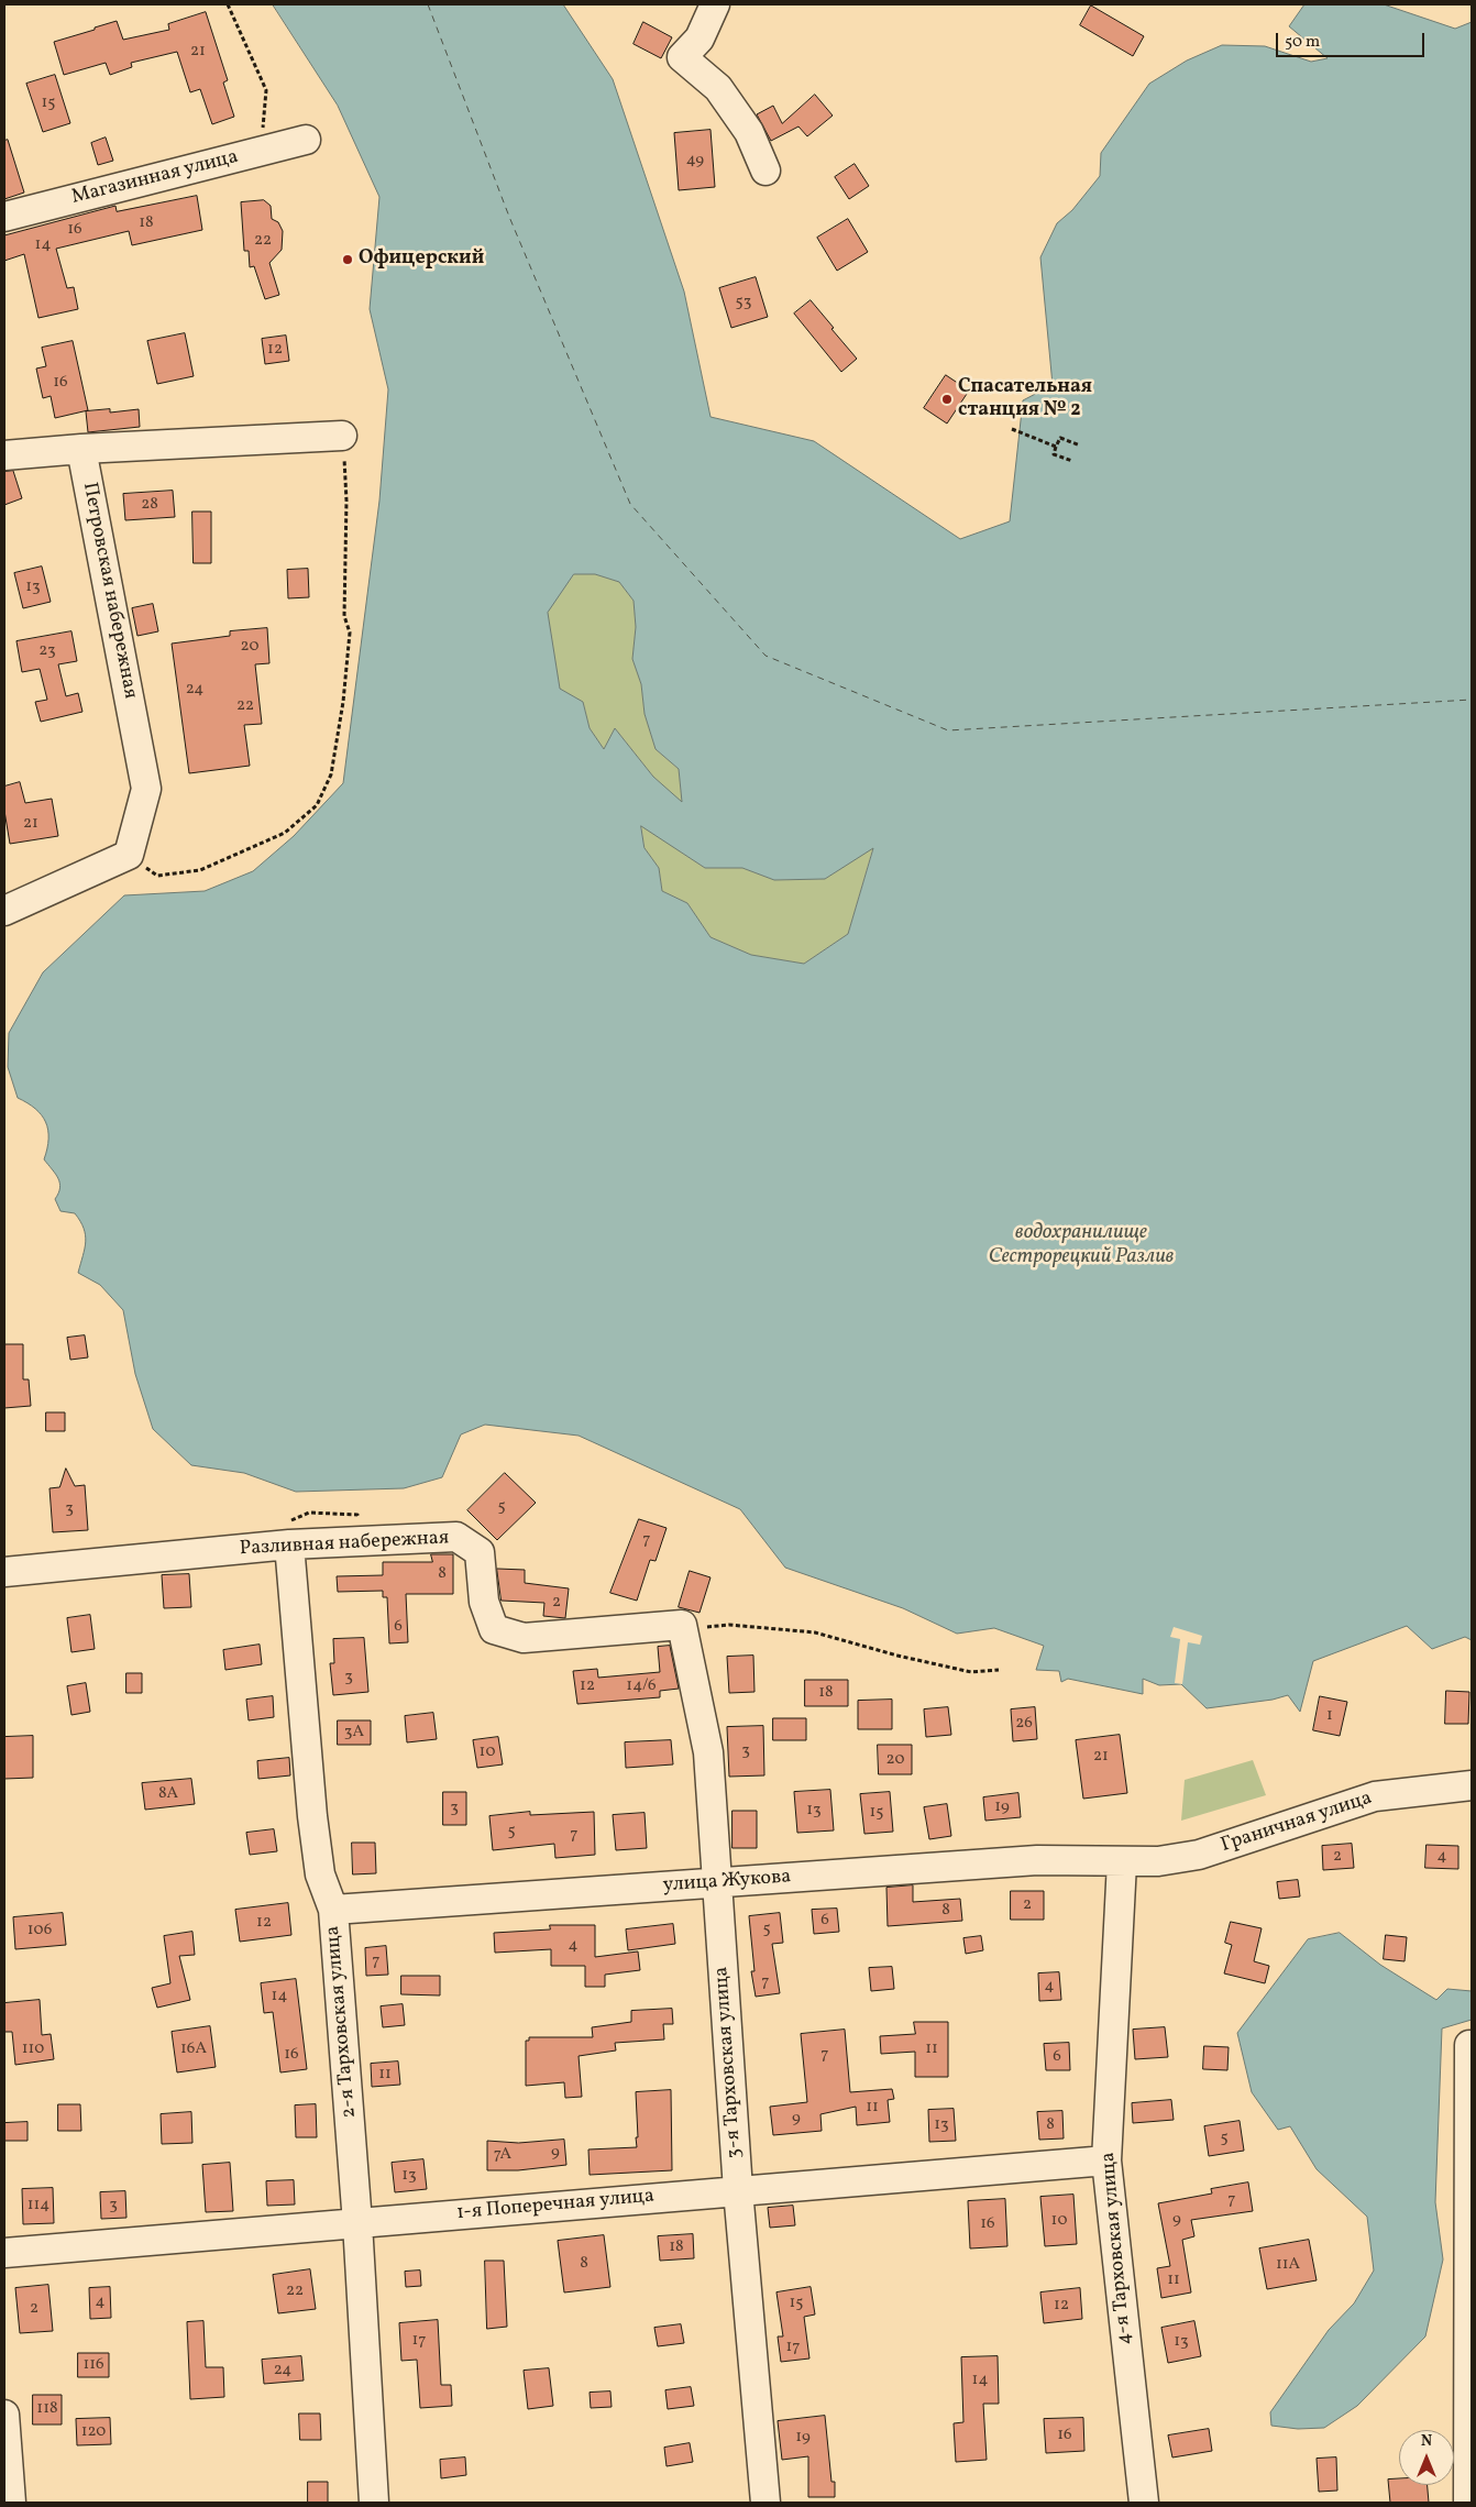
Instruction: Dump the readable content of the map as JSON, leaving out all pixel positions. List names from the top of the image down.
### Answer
{
  "streets": {
    "street": [
      "Магазинная улица",
      "Петровская набережная",
      "Разливная набережная",
      "Граничная улица",
      "улица Жукова",
      "2-я Тарховская улица",
      "3-я Тарховская улица",
      "1-я Поперечная улица",
      "4-я Тарховская улица"
    ]
  },
  "crossings": [
    ["Разливная набережная", "2-я Тарховская улица"],
    ["Разливная набережная", "3-я Тарховская улица"],
    ["Граничная улица", "улица Жукова"],
    ["Граничная улица", "4-я Тарховская улица"],
    ["улица Жукова", "2-я Тарховская улица"],
    ["улица Жукова", "3-я Тарховская улица"],
    ["улица Жукова", "4-я Тарховская улица"],
    ["2-я Тарховская улица", "1-я Поперечная улица"],
    ["3-я Тарховская улица", "1-я Поперечная улица"],
    ["1-я Поперечная улица", "4-я Тарховская улица"]
  ],
  "water": ["водохранилище Сестрорецкий Разлив"],
  "places": ["Офицерский", "Спасательная станция № 2"],
  "house_numbers": [
    "21",
    "15",
    "49",
    "18",
    "16",
    "22",
    "14",
    "53",
    "12",
    "16",
    "28",
    "13",
    "20",
    "23",
    "24",
    "22",
    "21",
    "5",
    "3",
    "7",
    "8",
    "2",
    "6",
    "3",
    "12",
    "14/6",
    "18",
    "1",
    "26",
    "3А",
    "3",
    "10",
    "21",
    "20",
    "8А",
    "19",
    "3",
    "13",
    "15",
    "5",
    "7",
    "2",
    "4",
    "2",
    "8",
    "6",
    "12",
    "5",
    "106",
    "4",
    "7",
    "7",
    "4",
    "14",
    "110",
    "16А",
    "11",
    "16",
    "7",
    "6",
    "11",
    "11",
    "9",
    "13",
    "8",
    "5",
    "9",
    "7А",
    "13",
    "7",
    "114",
    "3",
    "9",
    "10",
    "16",
    "18",
    "8",
    "11А",
    "11",
    "22",
    "4",
    "15",
    "12",
    "2",
    "17",
    "13",
    "17",
    "116",
    "24",
    "14",
    "118",
    "120",
    "16",
    "19"
  ],
  "scale_bar": "50 m",
  "north": "top"
}
